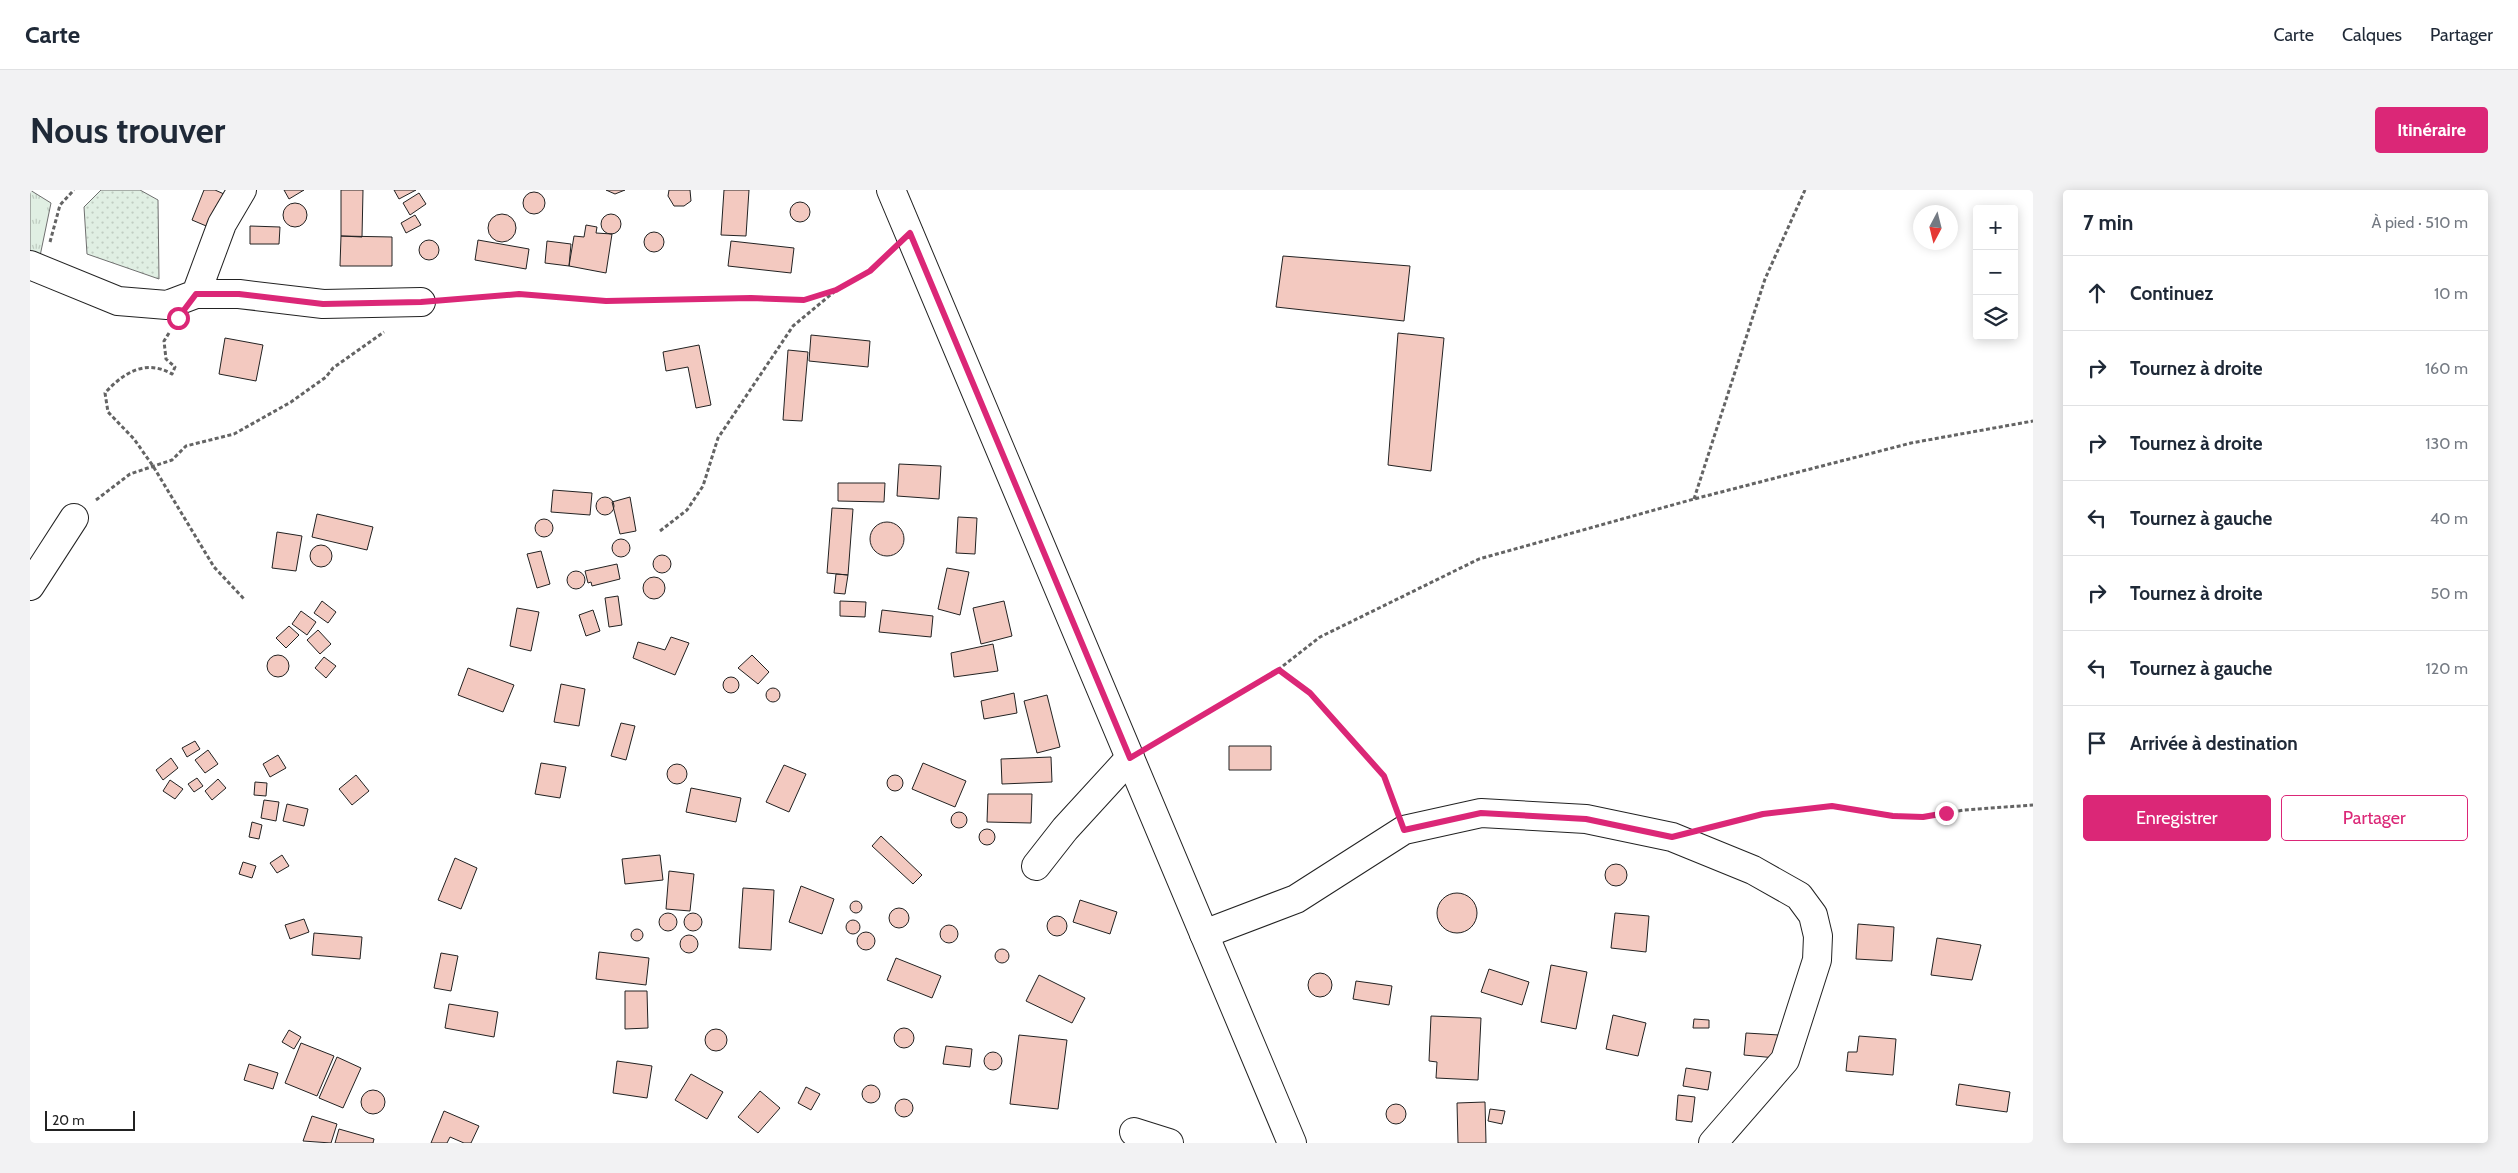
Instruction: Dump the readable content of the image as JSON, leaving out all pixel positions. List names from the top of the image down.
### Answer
{
  "scale_bar": "20 m",
  "north": "bottom",
  "page": {
    "header": "Carte",
    "nav": ["Carte", "Calques", "Partager"],
    "buttons": [
      "Itinéraire",
      ["Enregistrer", "Partager"]
    ],
    "title": "Nous trouver",
    "heading": ["7 min", "À pied · 510 m"],
    "map_buttons": ["+", "−"],
    "list": [
      ["Continuez", "10 m"],
      ["Tournez à droite", "160 m"],
      ["Tournez à droite", "130 m"],
      ["Tournez à gauche", "40 m"],
      ["Tournez à droite", "50 m"],
      ["Tournez à gauche", "120 m"],
      "Arrivée à destination"
    ],
    "scale": "20 m"
  }
}
